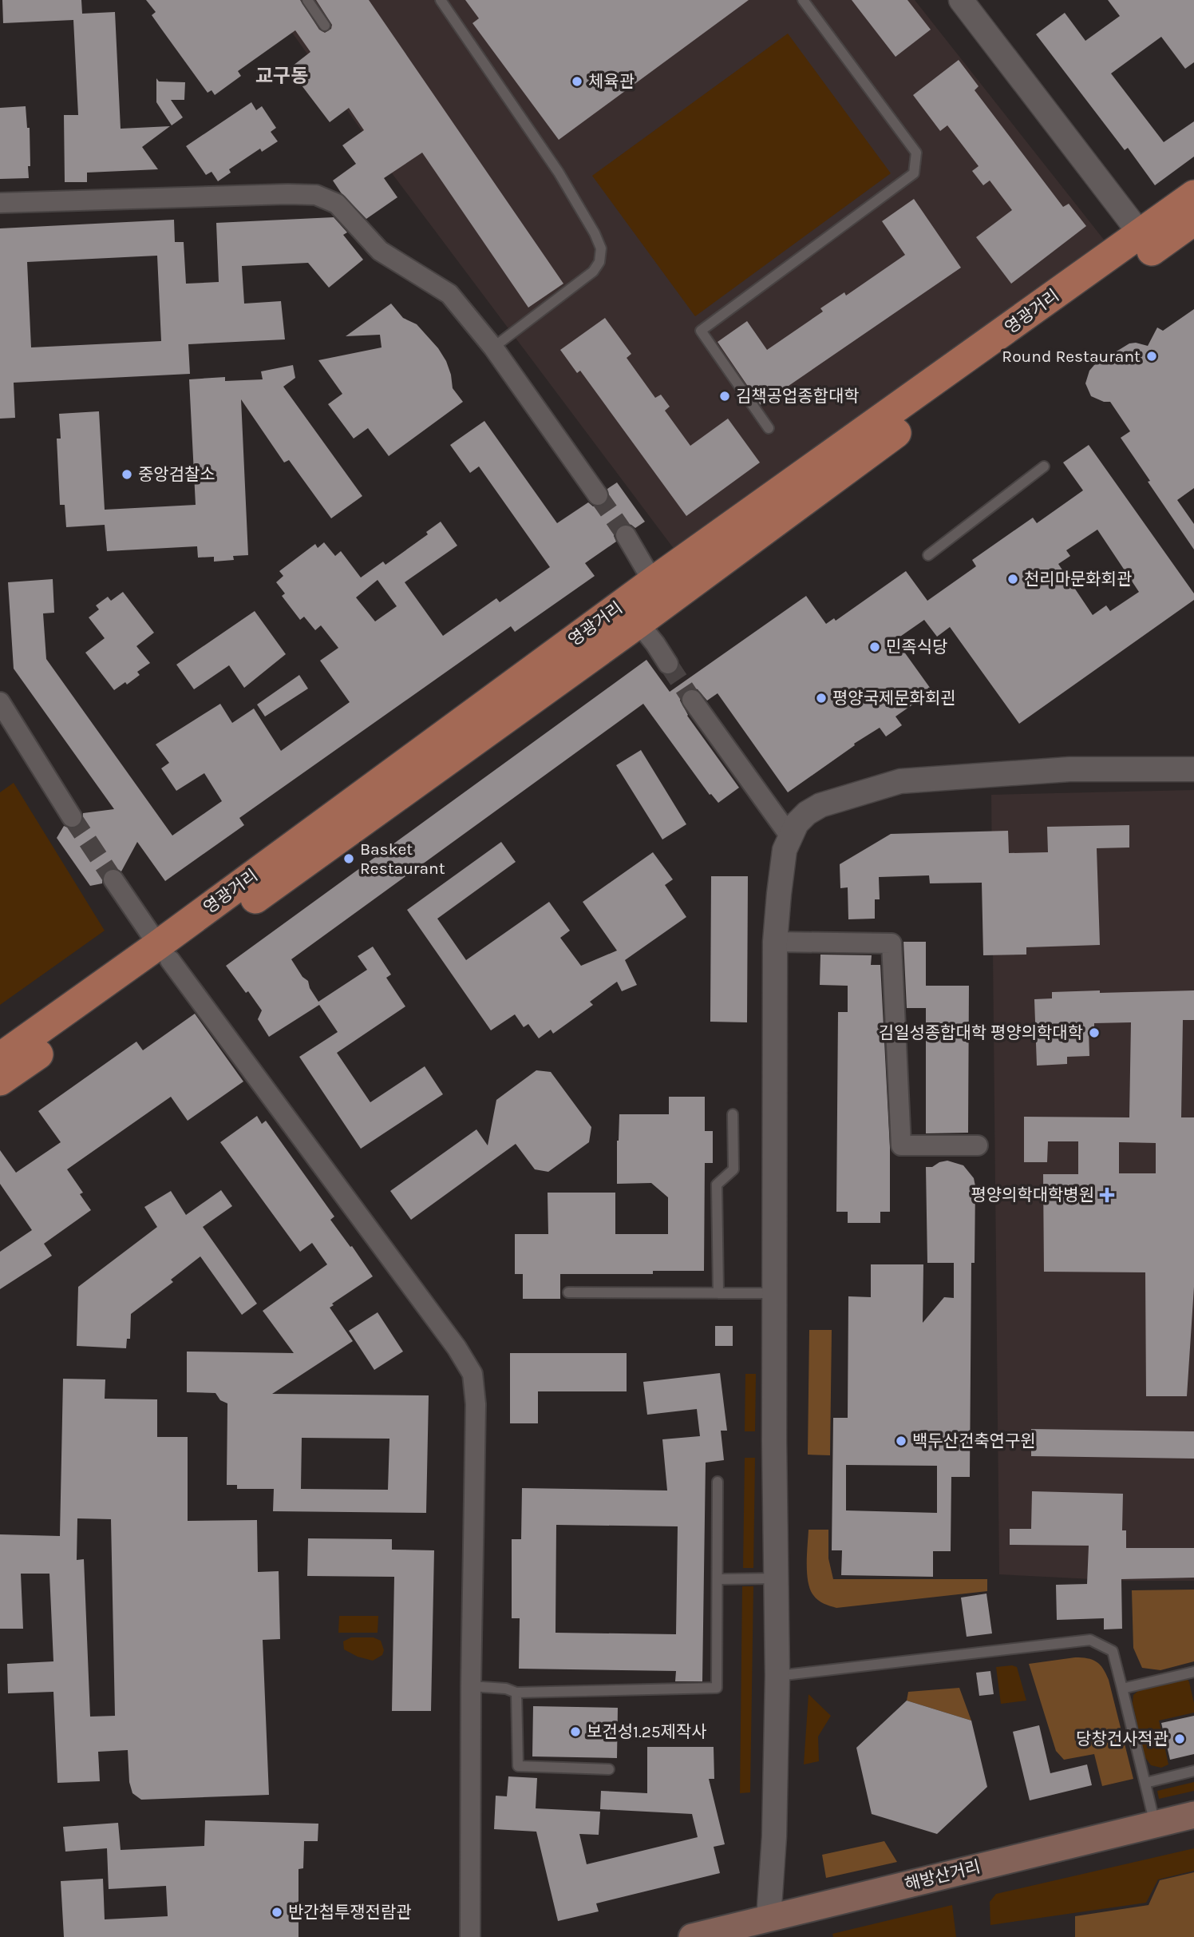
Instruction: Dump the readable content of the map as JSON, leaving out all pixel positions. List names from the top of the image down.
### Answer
{
  "streets": {
    "main road": ["영광거리", "해방산거리"]
  },
  "districts": ["교구동"],
  "places": {
    "other": [
      "체육관",
      "Round Restaurant",
      "김책공업종합대학",
      "중앙검찰소",
      "천리마문화회관",
      "민족식당",
      "평양국제문화회괸",
      "Basket Restaurant",
      "김일성종합대학 평양의학대학",
      "백두산건축연구윈",
      "보건성1.25제작사",
      "당창건사적관",
      "반간첩투쟁전람관"
    ],
    "health": ["평양의학대학병원"]
  }
}
